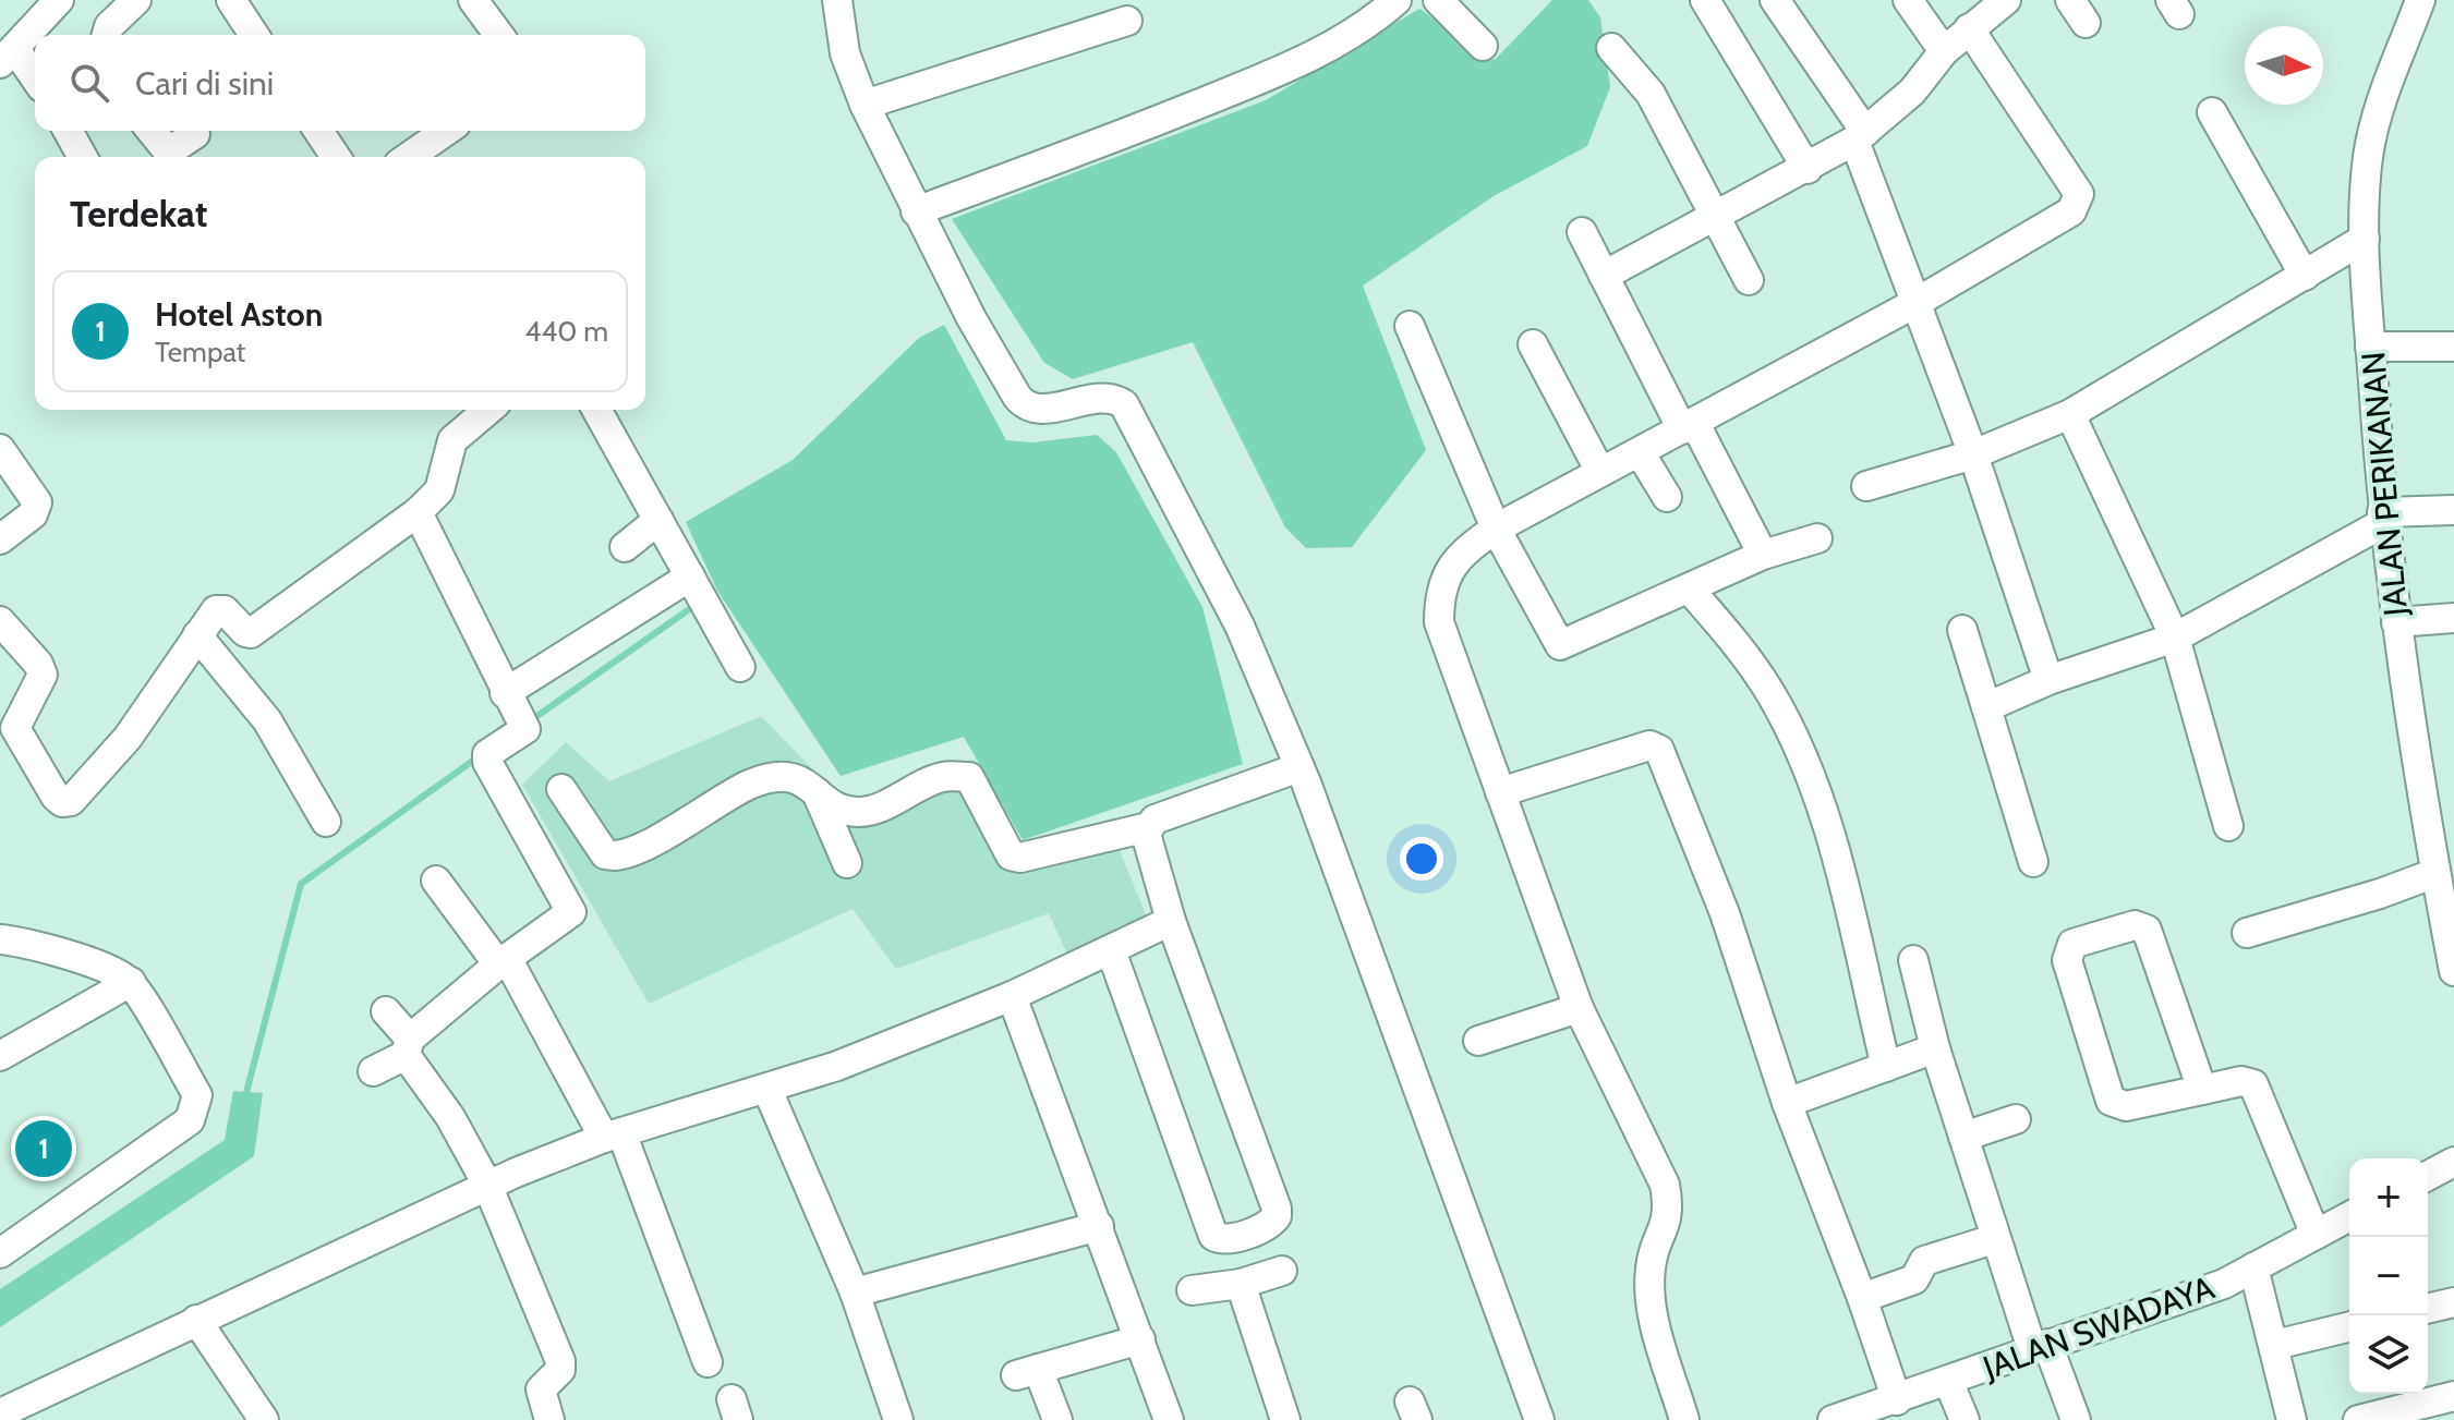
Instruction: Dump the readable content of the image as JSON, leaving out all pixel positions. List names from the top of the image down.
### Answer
{
  "streets": {
    "street": ["JALAN PERIKANAN", "JALAN SWADAYA"]
  },
  "north": "right",
  "page": {
    "search": "Cari di sini",
    "heading": "Terdekat",
    "list": [
      {
        "mark": "1",
        "name": "Hotel Aston",
        "note": "Tempat",
        "value": "440 m"
      }
    ],
    "pins": "1",
    "map_buttons": ["+", "−"]
  }
}
